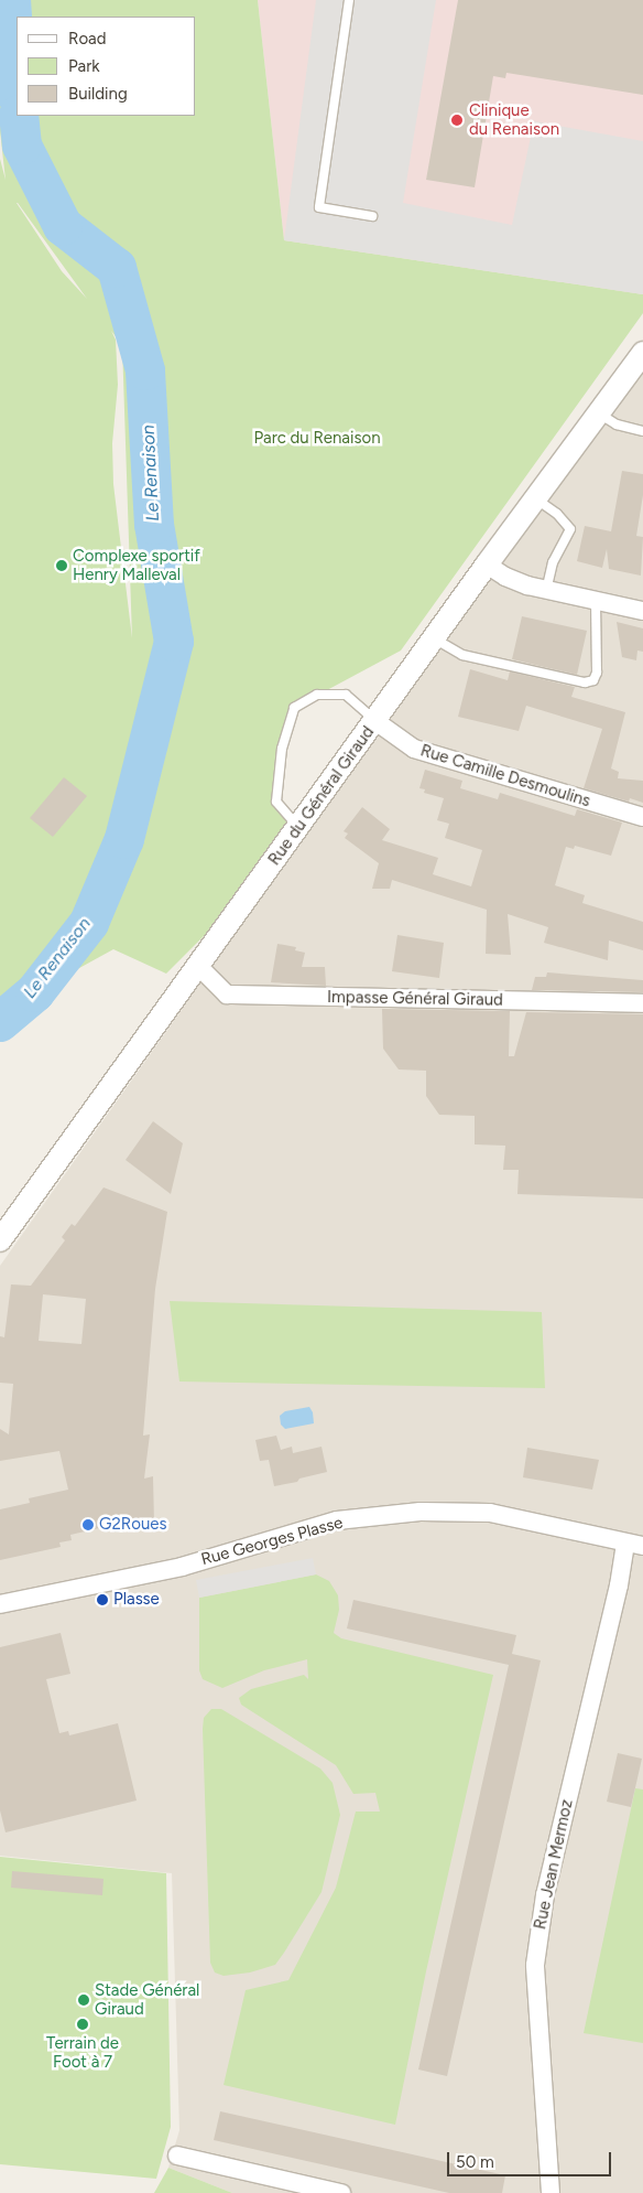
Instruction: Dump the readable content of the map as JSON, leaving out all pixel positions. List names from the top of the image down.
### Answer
{
  "streets": {
    "street": [
      "Rue Camille Desmoulins",
      "Rue du Général Giraud",
      "Impasse Général Giraud",
      "Rue Georges Plasse",
      "Rue Jean Mermoz"
    ]
  },
  "crossings": [
    ["Rue Camille Desmoulins", "Rue du Général Giraud"],
    ["Rue du Général Giraud", "Impasse Général Giraud"],
    ["Rue Georges Plasse", "Rue Jean Mermoz"]
  ],
  "water": ["Le Renaison"],
  "parks": ["Parc du Renaison"],
  "places": [
    "Clinique du Renaison",
    "Complexe sportif Henry Malleval",
    "G2Roues",
    "Plasse",
    "Stade Général Giraud",
    "Terrain de Foot à 7"
  ],
  "legend": ["Road", "Park", "Building"],
  "scale_bar": "50 m"
}
